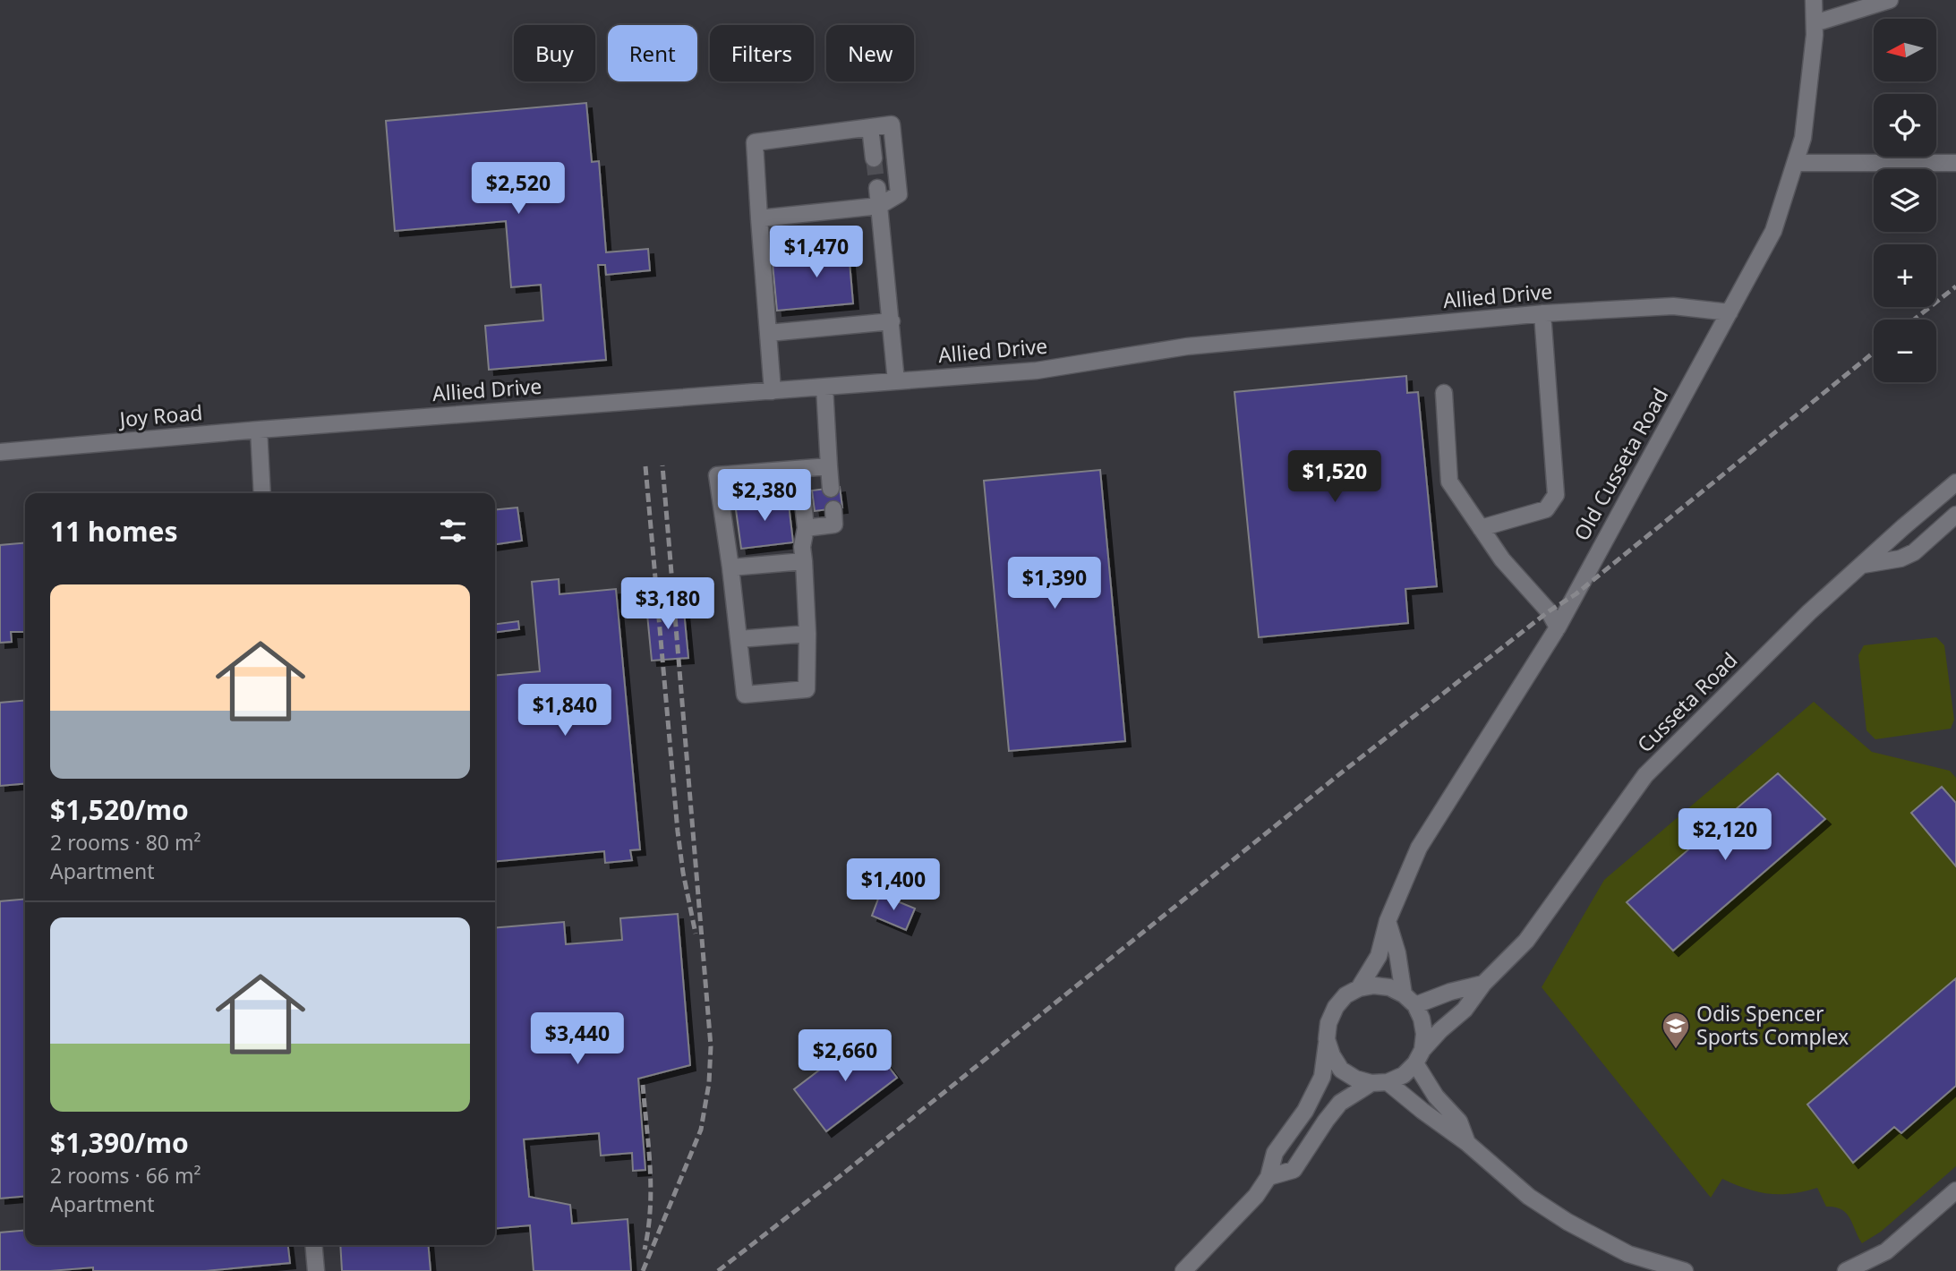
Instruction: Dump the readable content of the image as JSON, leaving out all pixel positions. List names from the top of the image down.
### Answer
{
  "streets": {
    "street": [
      "Allied Drive",
      "Joy Road",
      "Old Cusseta Road",
      "Cusseta Road"
    ]
  },
  "crossings": [
    ["Allied Drive", "Joy Road"],
    ["Allied Drive", "Old Cusseta Road"],
    ["Old Cusseta Road", "Cusseta Road"]
  ],
  "places": {
    "school or university": ["Odis Spencer Sports Complex"]
  },
  "north": "left",
  "page": {
    "map_buttons": ["+", "−"],
    "chip": [
      "Buy",
      "Rent",
      "Filters",
      "New"
    ],
    "price": [
      "$2,520",
      "$1,470",
      "$1,520",
      "$2,380",
      "$1,390",
      "$3,180",
      "$1,840",
      "$2,120",
      "$1,400",
      "$3,440",
      "$2,660"
    ],
    "heading": "11 homes",
    "list": [
      {
        "name": "$1,520/mo",
        "note": "2 rooms · 80 m² · Apartment"
      },
      {
        "name": "$1,390/mo",
        "note": "2 rooms · 66 m² · Apartment"
      }
    ]
  }
}
